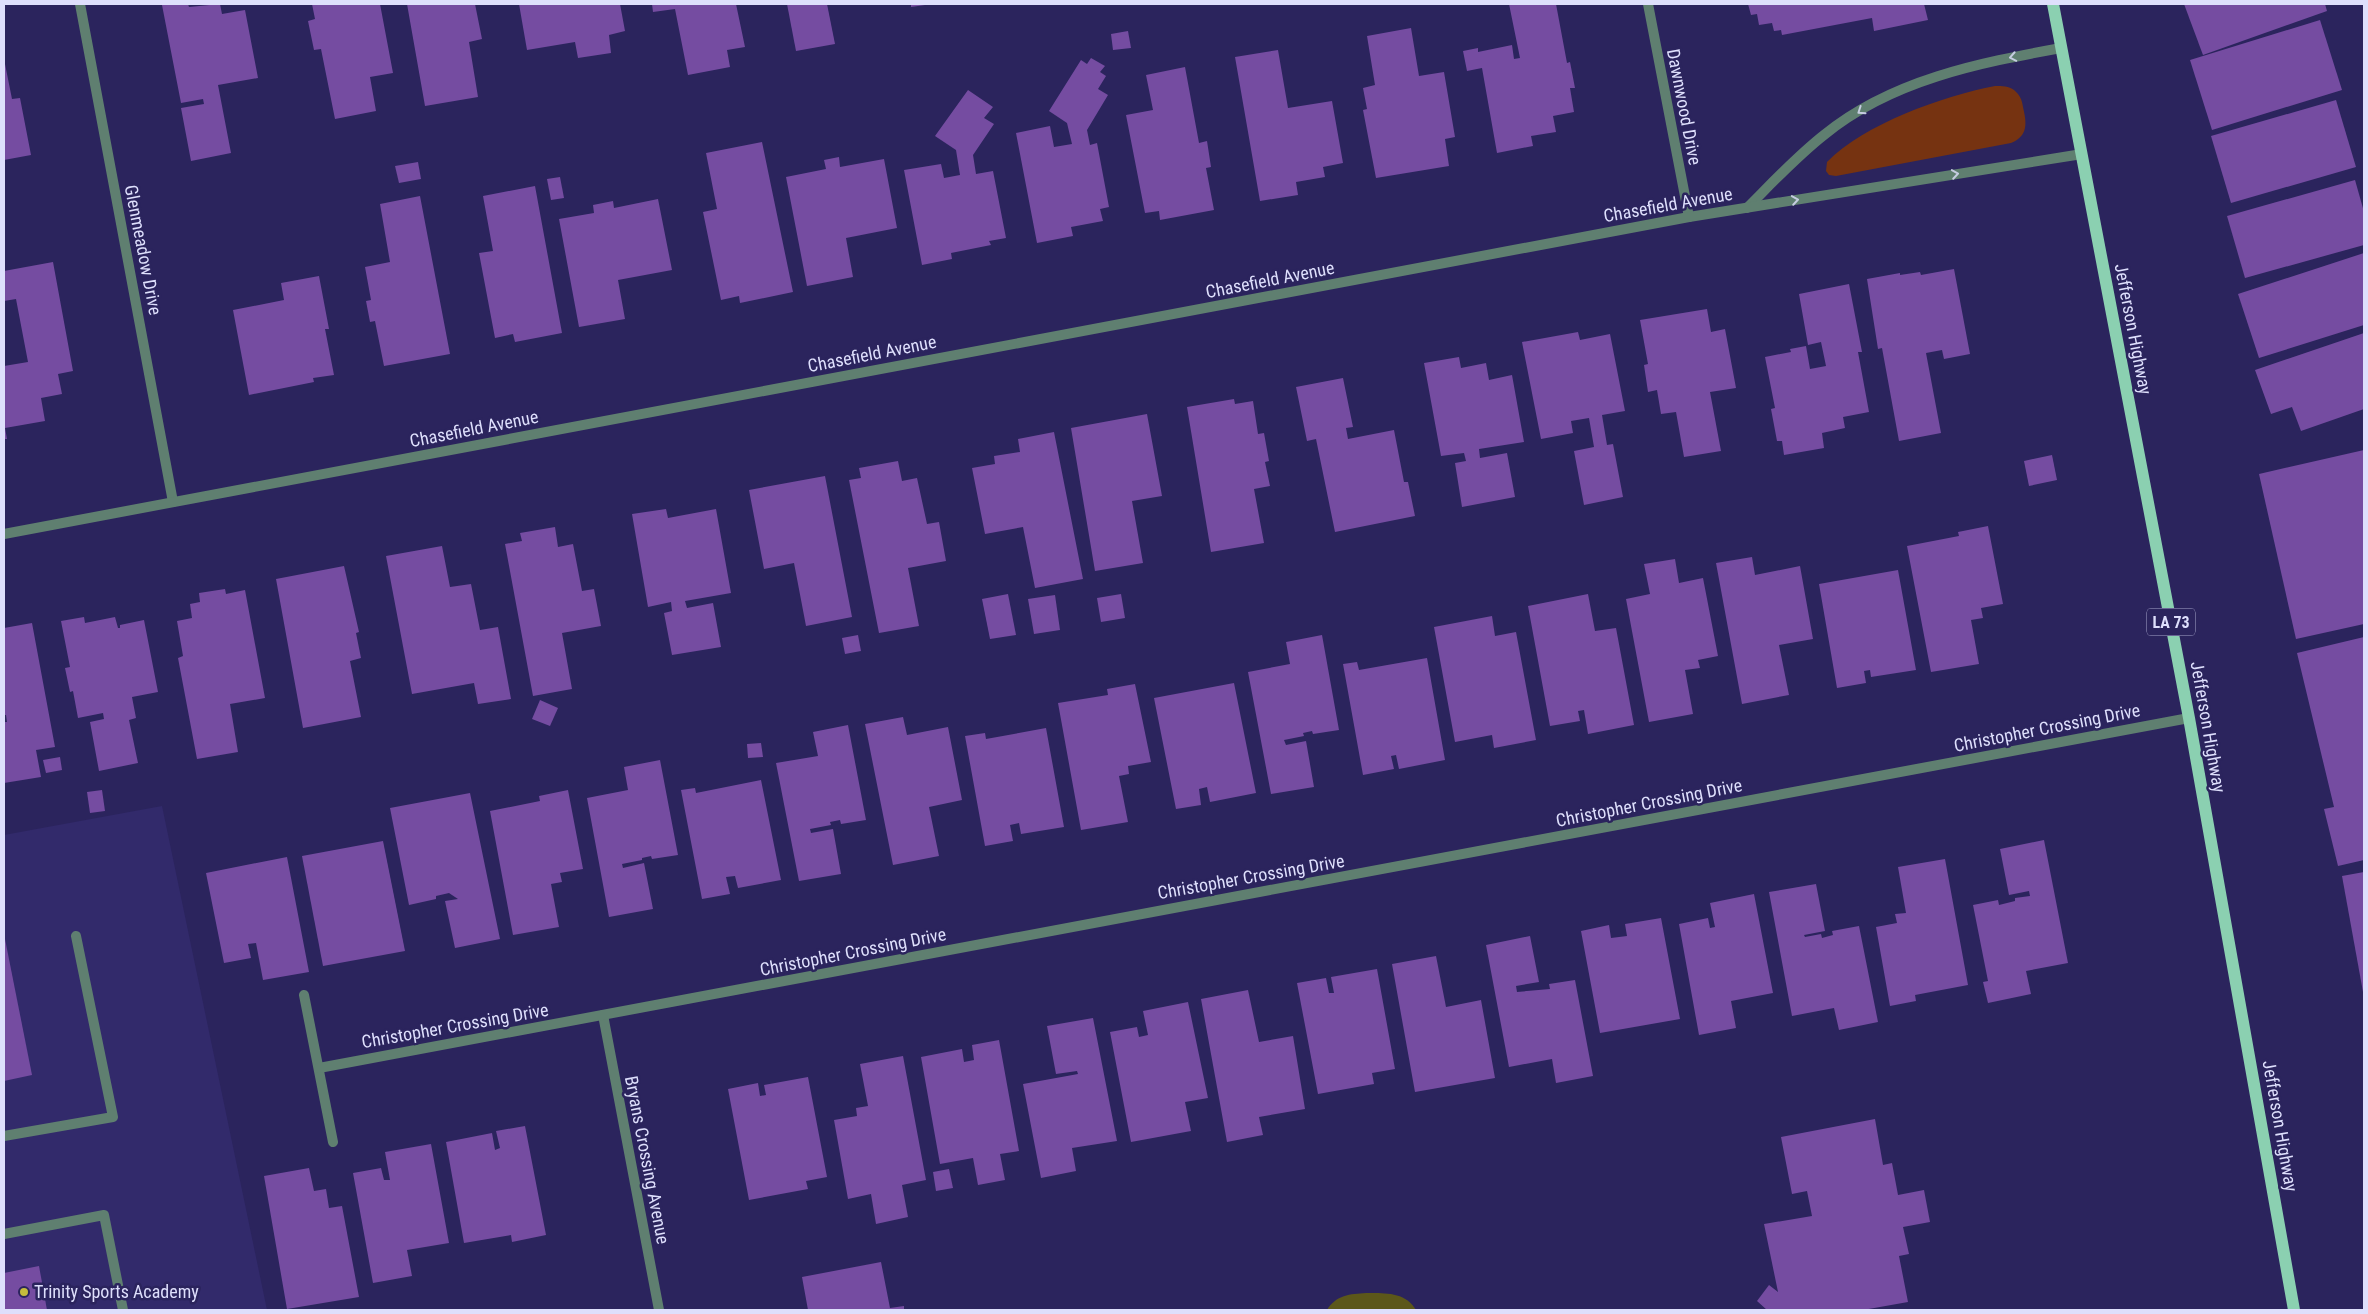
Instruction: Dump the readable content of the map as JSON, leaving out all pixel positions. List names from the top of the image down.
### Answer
{
  "streets": {
    "main road": ["Jefferson Highway", "LA 73"],
    "street": [
      "Dawnwood Drive",
      "Chasefield Avenue",
      "Glenmeadow Drive",
      "Christopher Crossing Drive",
      "Bryans Crossing Avenue"
    ]
  },
  "crossings": [
    ["Dawnwood Drive", "Chasefield Avenue"],
    ["Chasefield Avenue", "Glenmeadow Drive"],
    ["Chasefield Avenue", "Jefferson Highway"],
    ["Jefferson Highway", "Christopher Crossing Drive"],
    ["Christopher Crossing Drive", "Bryans Crossing Avenue"]
  ],
  "places": ["Trinity Sports Academy"]
}
